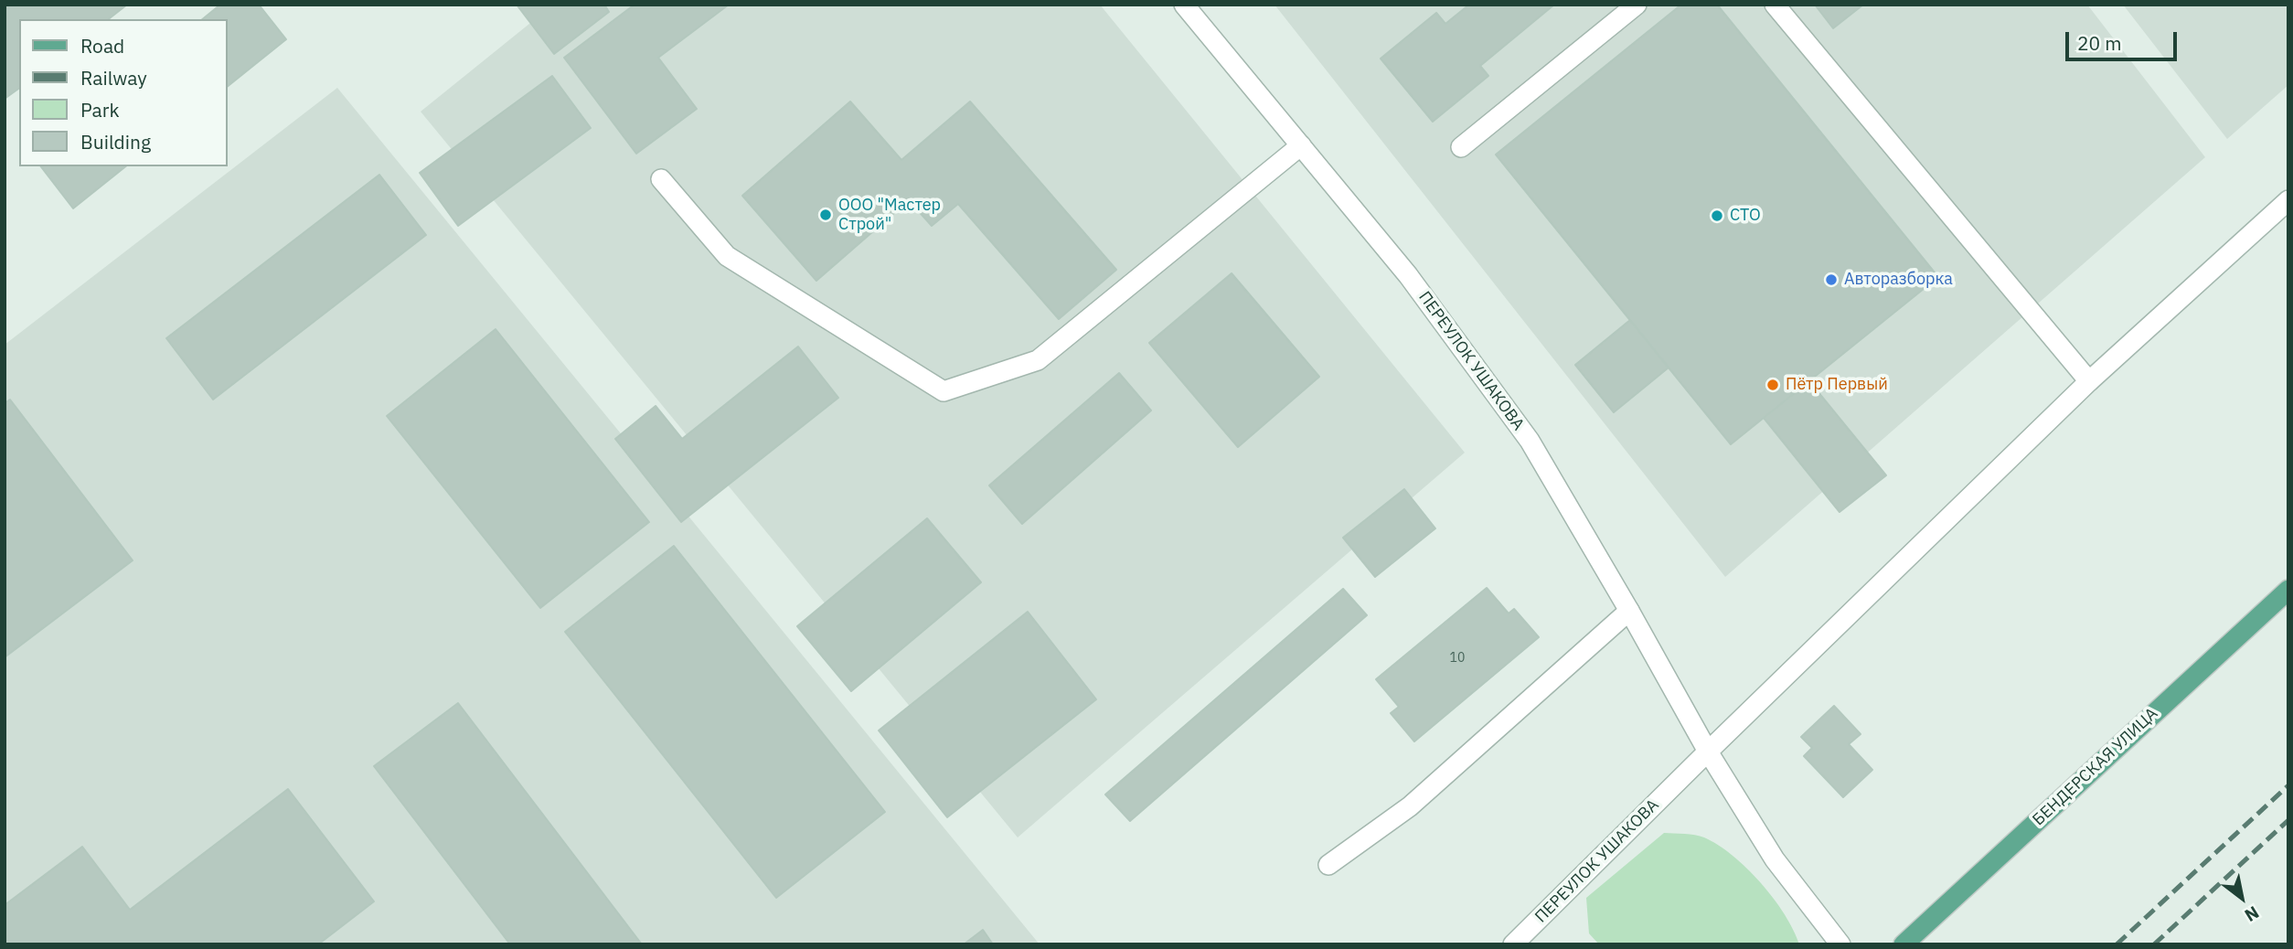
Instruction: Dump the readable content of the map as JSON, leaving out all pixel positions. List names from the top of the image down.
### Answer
{
  "streets": {
    "main road": ["БЕНДЕРСКАЯ УЛИЦА"],
    "street": ["ПЕРЕУЛОК УШАКОВА"]
  },
  "places": [
    "ООО \"Мастер Строй\"",
    "СТО",
    "Авторазборка",
    "Пётр Первый"
  ],
  "house_numbers": ["10"],
  "legend": [
    "Road",
    "Railway",
    "Park",
    "Building"
  ],
  "scale_bar": "20 m",
  "north": "bottom right"
}
